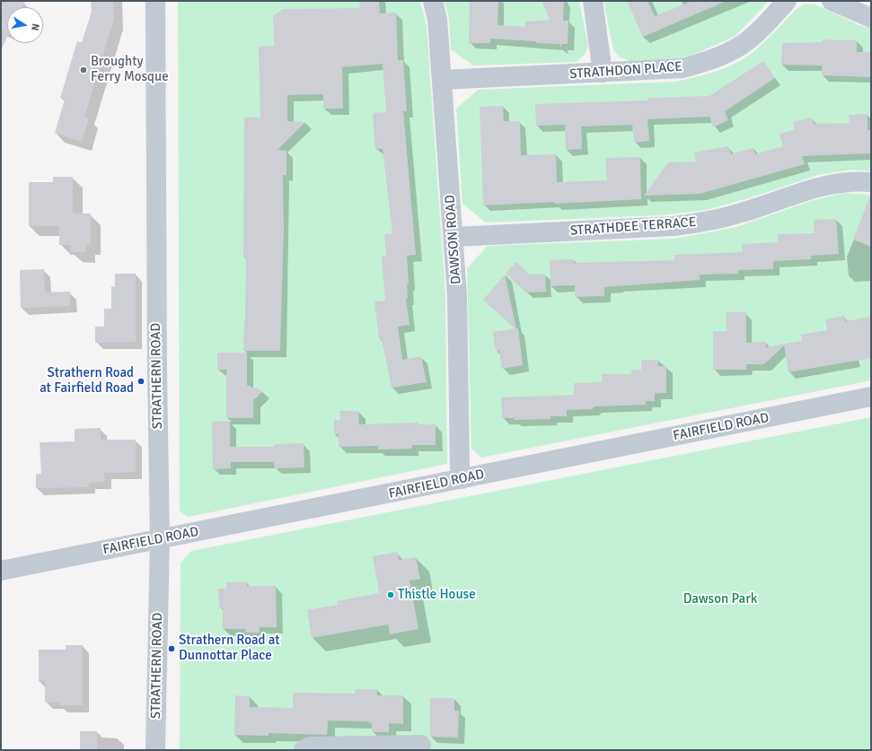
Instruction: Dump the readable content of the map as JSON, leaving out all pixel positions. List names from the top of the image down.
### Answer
{
  "streets": {
    "street": [
      "STRATHDON PLACE",
      "STRATHDEE TERRACE",
      "DAWSON ROAD",
      "STRATHERN ROAD",
      "FAIRFIELD ROAD"
    ]
  },
  "crossings": [
    ["STRATHDON PLACE", "DAWSON ROAD"],
    ["STRATHDEE TERRACE", "DAWSON ROAD"],
    ["DAWSON ROAD", "FAIRFIELD ROAD"],
    ["STRATHERN ROAD", "FAIRFIELD ROAD"]
  ],
  "parks": ["Dawson Park"],
  "places": [
    "Broughty Ferry Mosque",
    "Strathern Road at Fairfield Road",
    "Thistle House",
    "Strathern Road at Dunnottar Place"
  ],
  "north": "right"
}
